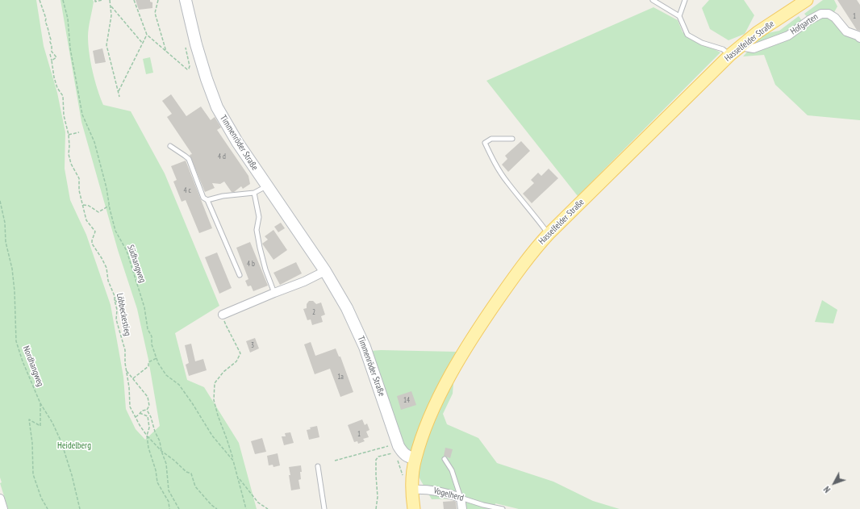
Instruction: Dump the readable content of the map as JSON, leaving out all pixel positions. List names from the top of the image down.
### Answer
{
  "streets": {
    "main road": ["Hasselfelder Straße", "Timmenröder Straße"],
    "street": ["Hofgarten", "Vogelherd"],
    "path": ["Südhangweg", "Löbbeckestieg", "Nordhangweg"]
  },
  "crossings": [
    ["Hofgarten", "Hasselfelder Straße"],
    ["Hasselfelder Straße", "Timmenröder Straße"],
    ["Hasselfelder Straße", "Vogelherd"]
  ],
  "parks": ["Heidelberg"],
  "house_numbers": [
    "1",
    "4 d",
    "4 c",
    "4 b",
    "2",
    "3",
    "1a",
    "14",
    "1"
  ],
  "north": "bottom left"
}
